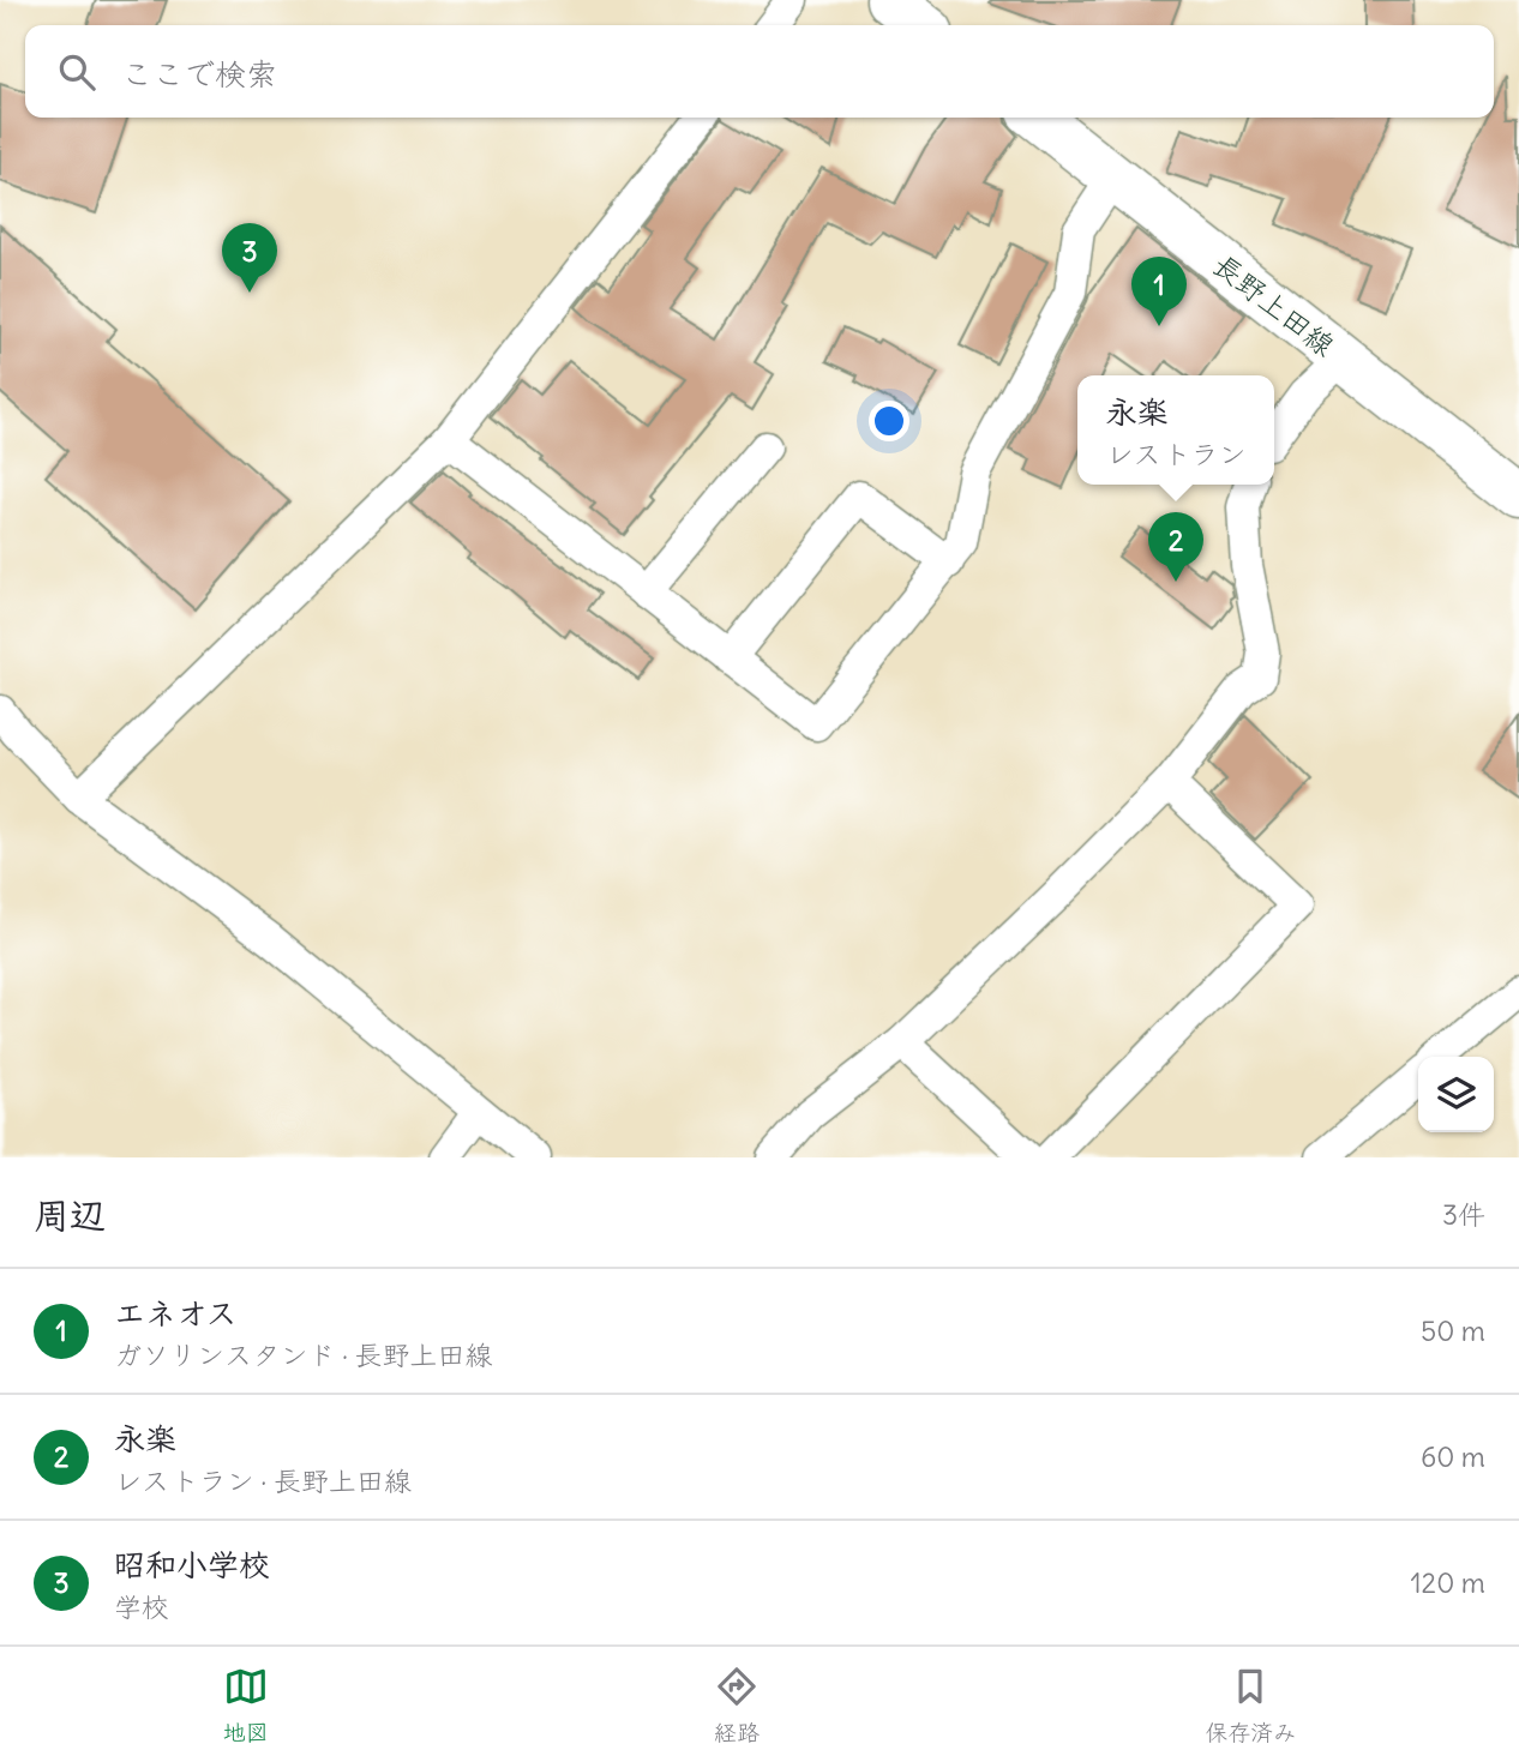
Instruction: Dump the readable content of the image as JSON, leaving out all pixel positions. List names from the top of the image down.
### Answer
{
  "streets": {
    "main road": ["長野上田線"]
  },
  "page": {
    "search": "ここで検索",
    "pins": ["3", "1", "2"],
    "popup": ["永楽", "レストラン"],
    "heading": ["周辺", "3件"],
    "list": [
      {
        "mark": "1",
        "name": "エネオス",
        "note": "ガソリンスタンド · 長野上田線",
        "value": "50 m"
      },
      {
        "mark": "2",
        "name": "永楽",
        "note": "レストラン · 長野上田線",
        "value": "60 m"
      },
      {
        "mark": "3",
        "name": "昭和小学校",
        "note": "学校",
        "value": "120 m"
      }
    ],
    "nav": ["地図", "経路", "保存済み"]
  }
}
